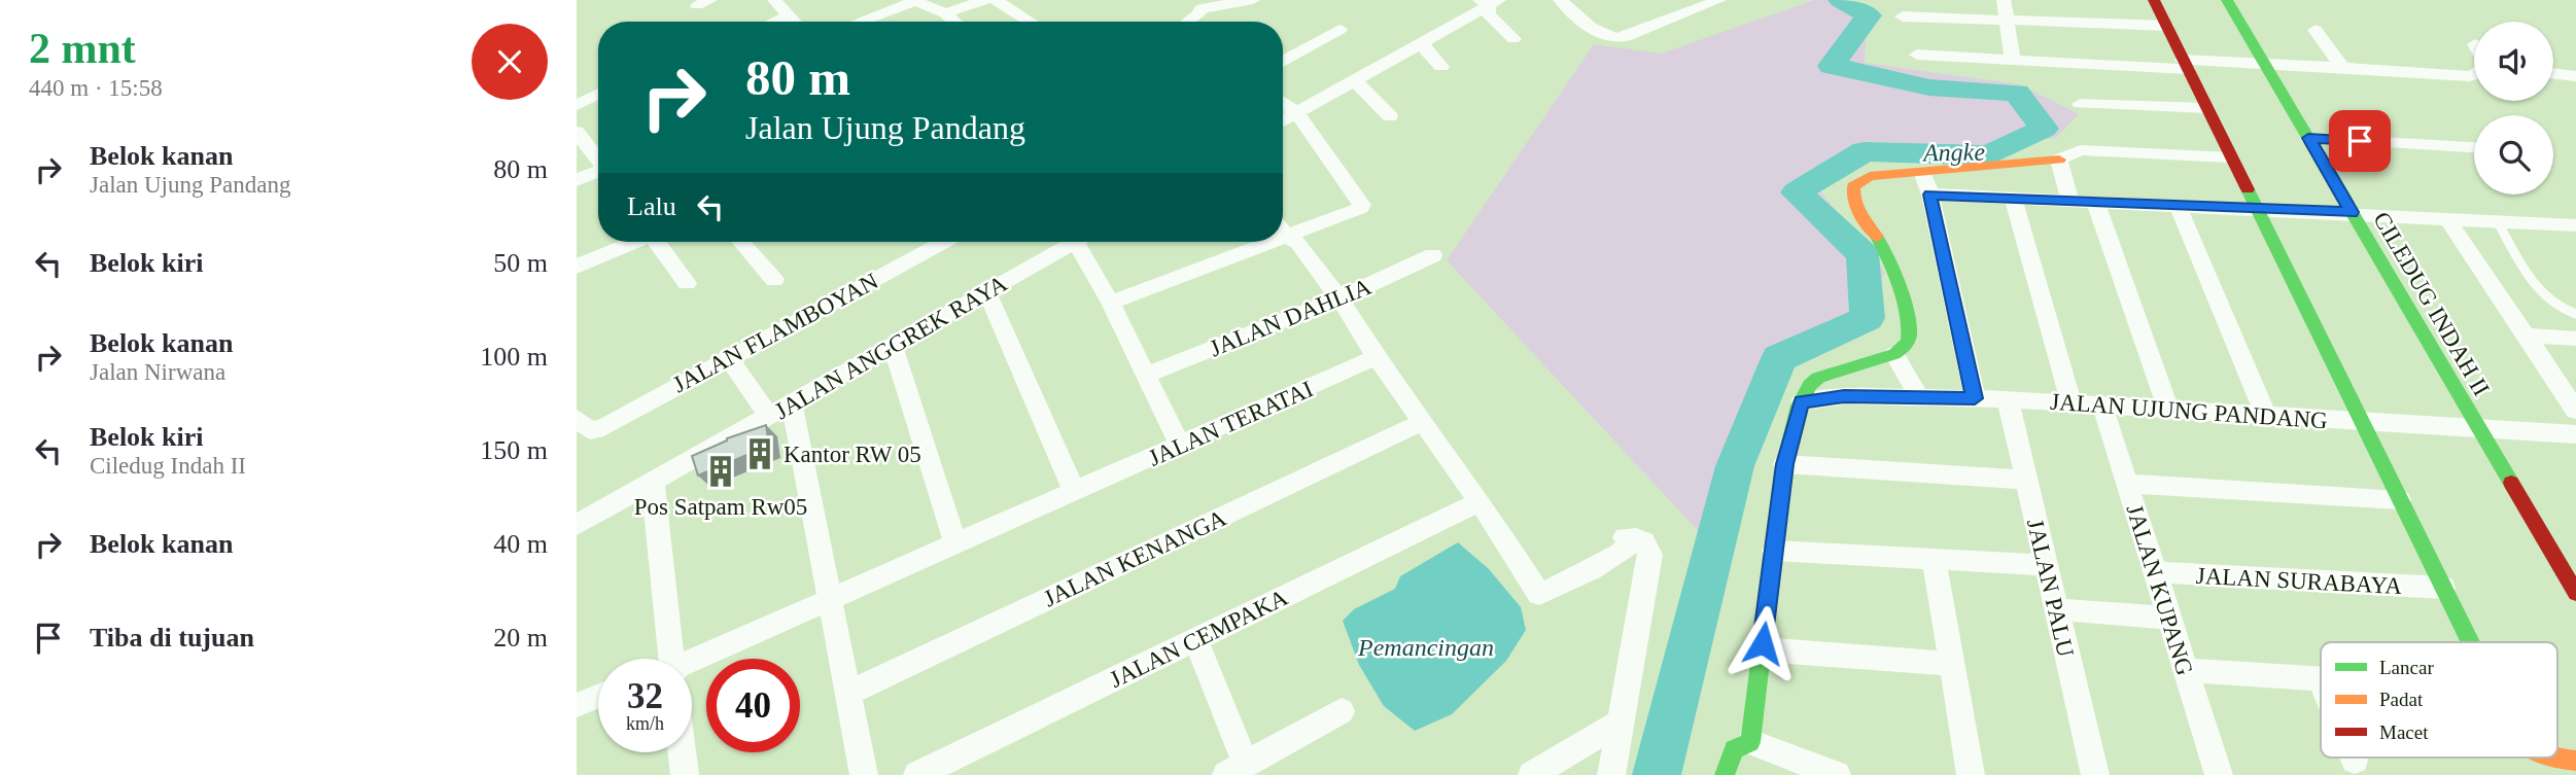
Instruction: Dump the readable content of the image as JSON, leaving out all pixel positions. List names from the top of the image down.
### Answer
{
  "streets": {
    "street": [
      "CILEDUG INDAH II",
      "JALAN DAHLIA",
      "JALAN FLAMBOYAN",
      "JALAN ANGGREK RAYA",
      "JALAN UJUNG PANDANG",
      "JALAN TERATAI",
      "JALAN KENANGA",
      "JALAN SURABAYA",
      "JALAN PALU",
      "JALAN KUPANG",
      "JALAN CEMPAKA"
    ]
  },
  "crossings": [
    ["CILEDUG INDAH II", "JALAN UJUNG PANDANG"],
    ["JALAN UJUNG PANDANG", "JALAN PALU"],
    ["JALAN UJUNG PANDANG", "JALAN KUPANG"],
    ["JALAN SURABAYA", "JALAN KUPANG"]
  ],
  "water": ["Angke", "Pemancingan"],
  "places": {
    "building": ["Kantor RW 05", "Pos Satpam Rw05"]
  },
  "legend": ["Lancar", "Padat", "Macet"],
  "page": {
    "heading": ["2 mnt", "440 m · 15:58"],
    "turn": ["80 m", "Jalan Ujung Pandang"],
    "list": [
      {
        "name": "Belok kanan",
        "note": "Jalan Ujung Pandang",
        "value": "80 m"
      },
      {
        "name": "Belok kiri",
        "value": "50 m"
      },
      {
        "name": "Belok kanan",
        "note": "Jalan Nirwana",
        "value": "100 m"
      },
      {
        "name": "Belok kiri",
        "note": "Ciledug Indah II",
        "value": "150 m"
      },
      {
        "name": "Belok kanan",
        "value": "40 m"
      },
      {
        "name": "Tiba di tujuan",
        "value": "20 m"
      }
    ],
    "then": "Lalu",
    "speed": "32 km/h",
    "limit": "40"
  }
}
